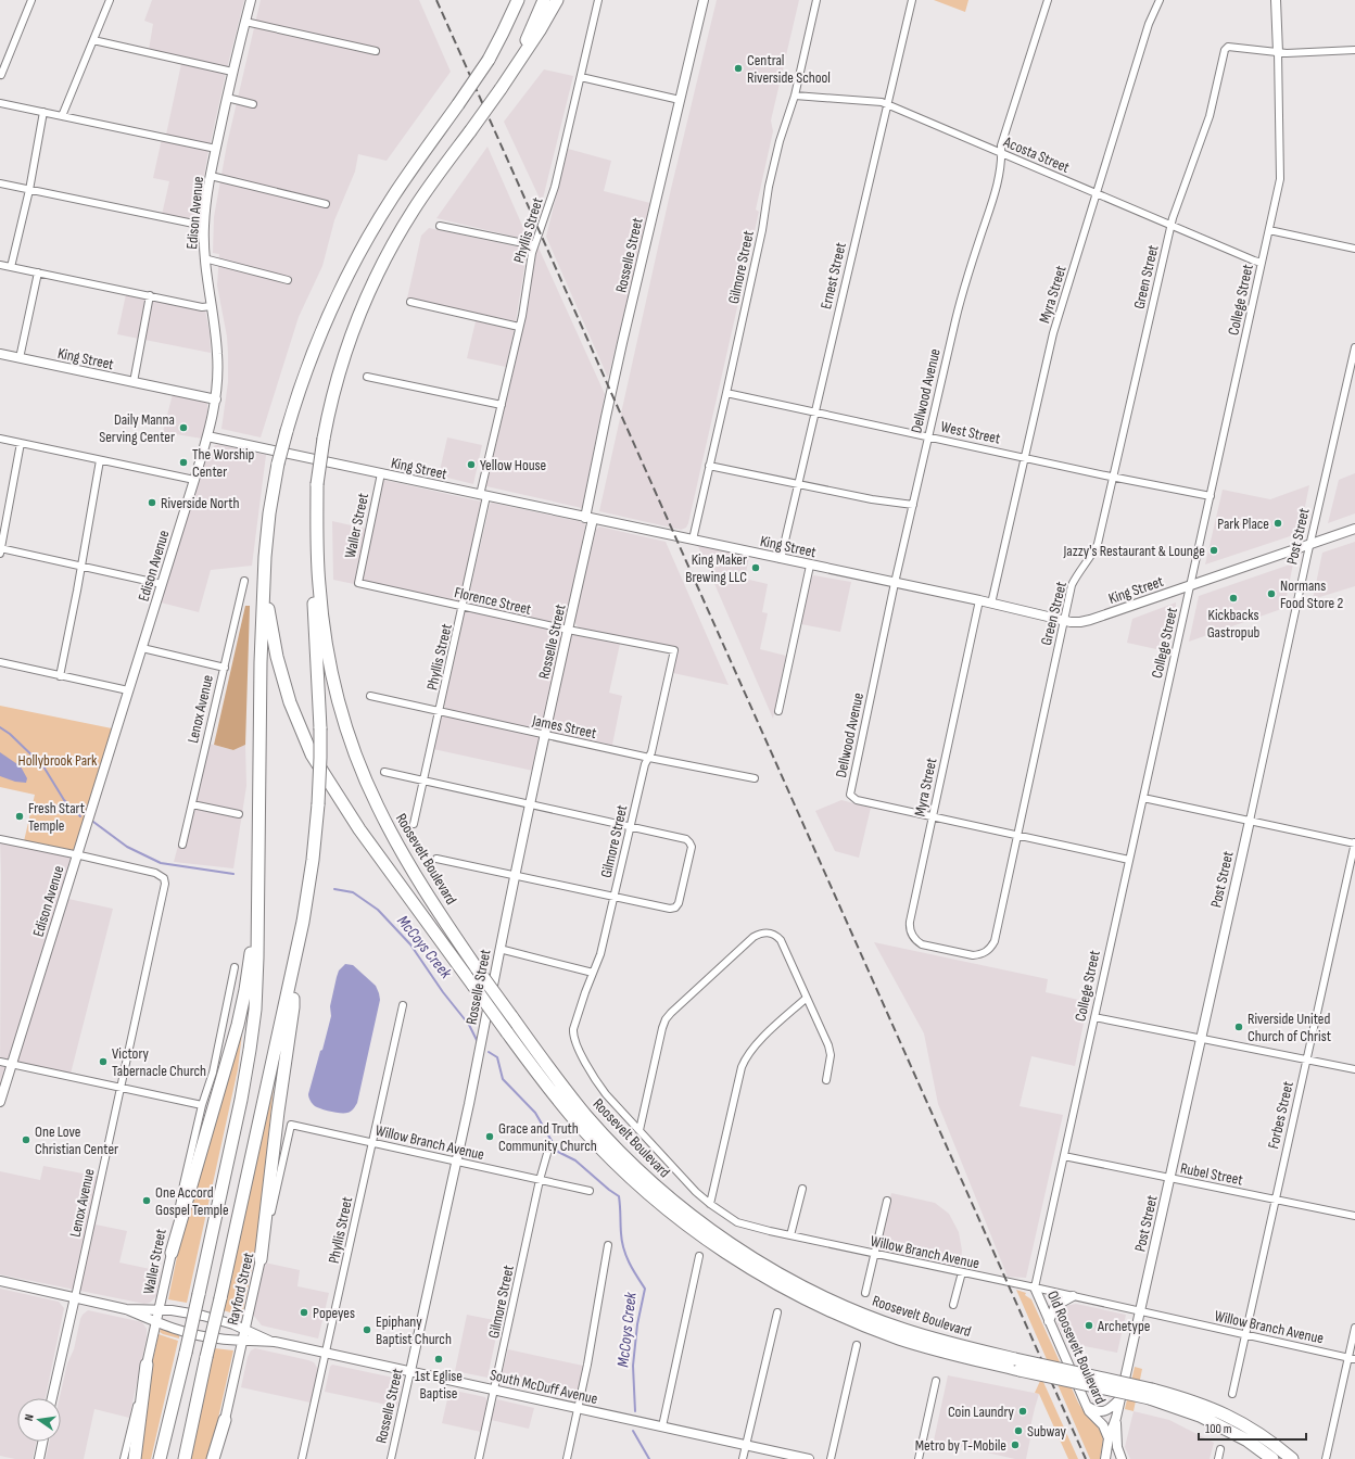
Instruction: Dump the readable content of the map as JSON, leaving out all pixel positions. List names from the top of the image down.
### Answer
{
  "streets": {
    "highway": ["Roosevelt Boulevard"],
    "main road": [
      "Edison Avenue",
      "Rosselle Street",
      "College Street",
      "King Street",
      "Waller Street",
      "Post Street",
      "Lenox Avenue",
      "Rayford Street",
      "Old Roosevelt Boulevard",
      "South McDuff Avenue"
    ],
    "street": [
      "Acosta Street",
      "Phyllis Street",
      "Gilmore Street",
      "Ernest Street",
      "Green Street",
      "Myra Street",
      "Dellwood Avenue",
      "West Street",
      "Florence Street",
      "James Street",
      "Forbes Street",
      "Willow Branch Avenue",
      "Rubel Street"
    ]
  },
  "crossings": [
    ["Acosta Street", "Gilmore Street"],
    ["Acosta Street", "Ernest Street"],
    ["Acosta Street", "Green Street"],
    ["Acosta Street", "Myra Street"],
    ["Acosta Street", "College Street"],
    ["Acosta Street", "Dellwood Avenue"],
    ["Edison Avenue", "King Street"],
    ["Edison Avenue", "Lenox Avenue"],
    ["Phyllis Street", "King Street"],
    ["Phyllis Street", "Florence Street"],
    ["Phyllis Street", "James Street"],
    ["Phyllis Street", "Willow Branch Avenue"],
    ["Phyllis Street", "South McDuff Avenue"],
    ["Rosselle Street", "King Street"],
    ["Rosselle Street", "Florence Street"],
    ["Rosselle Street", "James Street"],
    ["Rosselle Street", "Willow Branch Avenue"],
    ["Rosselle Street", "South McDuff Avenue"],
    ["Gilmore Street", "King Street"],
    ["Gilmore Street", "West Street"],
    ["Gilmore Street", "Florence Street"],
    ["Gilmore Street", "James Street"],
    ["Gilmore Street", "Willow Branch Avenue"],
    ["Gilmore Street", "South McDuff Avenue"],
    ["Ernest Street", "King Street"],
    ["Ernest Street", "West Street"],
    ["Green Street", "Myra Street"],
    ["Green Street", "College Street"],
    ["Green Street", "King Street"],
    ["Green Street", "West Street"],
    ["Myra Street", "King Street"],
    ["Myra Street", "Dellwood Avenue"],
    ["Myra Street", "West Street"],
    ["College Street", "King Street"],
    ["College Street", "West Street"],
    ["College Street", "Willow Branch Avenue"],
    ["College Street", "Rubel Street"],
    ["College Street", "Old Roosevelt Boulevard"],
    ["King Street", "Dellwood Avenue"],
    ["King Street", "Waller Street"],
    ["King Street", "Post Street"],
    ["Dellwood Avenue", "West Street"],
    ["Waller Street", "Florence Street"],
    ["Waller Street", "South McDuff Avenue"],
    ["Post Street", "Willow Branch Avenue"],
    ["Post Street", "Rubel Street"],
    ["Post Street", "Old Roosevelt Boulevard"],
    ["Lenox Avenue", "South McDuff Avenue"],
    ["Forbes Street", "Willow Branch Avenue"],
    ["Forbes Street", "Rubel Street"],
    ["Willow Branch Avenue", "Rayford Street"],
    ["Willow Branch Avenue", "Old Roosevelt Boulevard"],
    ["Rayford Street", "South McDuff Avenue"]
  ],
  "water": ["McCoys Creek"],
  "parks": ["Hollybrook Park"],
  "places": [
    "Central Riverside School",
    "Daily Manna Serving Center",
    "The Worship Center",
    "Yellow House",
    "Riverside North",
    "Park Place",
    "Jazzy's Restaurant & Lounge",
    "King Maker Brewing LLC",
    "Normans Food Store 2",
    "Kickbacks Gastropub",
    "Fresh Start Temple",
    "Riverside United Church of Christ",
    "Victory Tabernacle Church",
    "Grace and Truth Community Church",
    "One Love Christian Center",
    "One Accord Gospel Temple",
    "Popeyes",
    "Archetype",
    "Epiphany Baptist Church",
    "1st Eglise Baptise",
    "Coin Laundry",
    "Subway",
    "Metro by T-Mobile"
  ],
  "scale_bar": "100 m",
  "north": "left"
}
